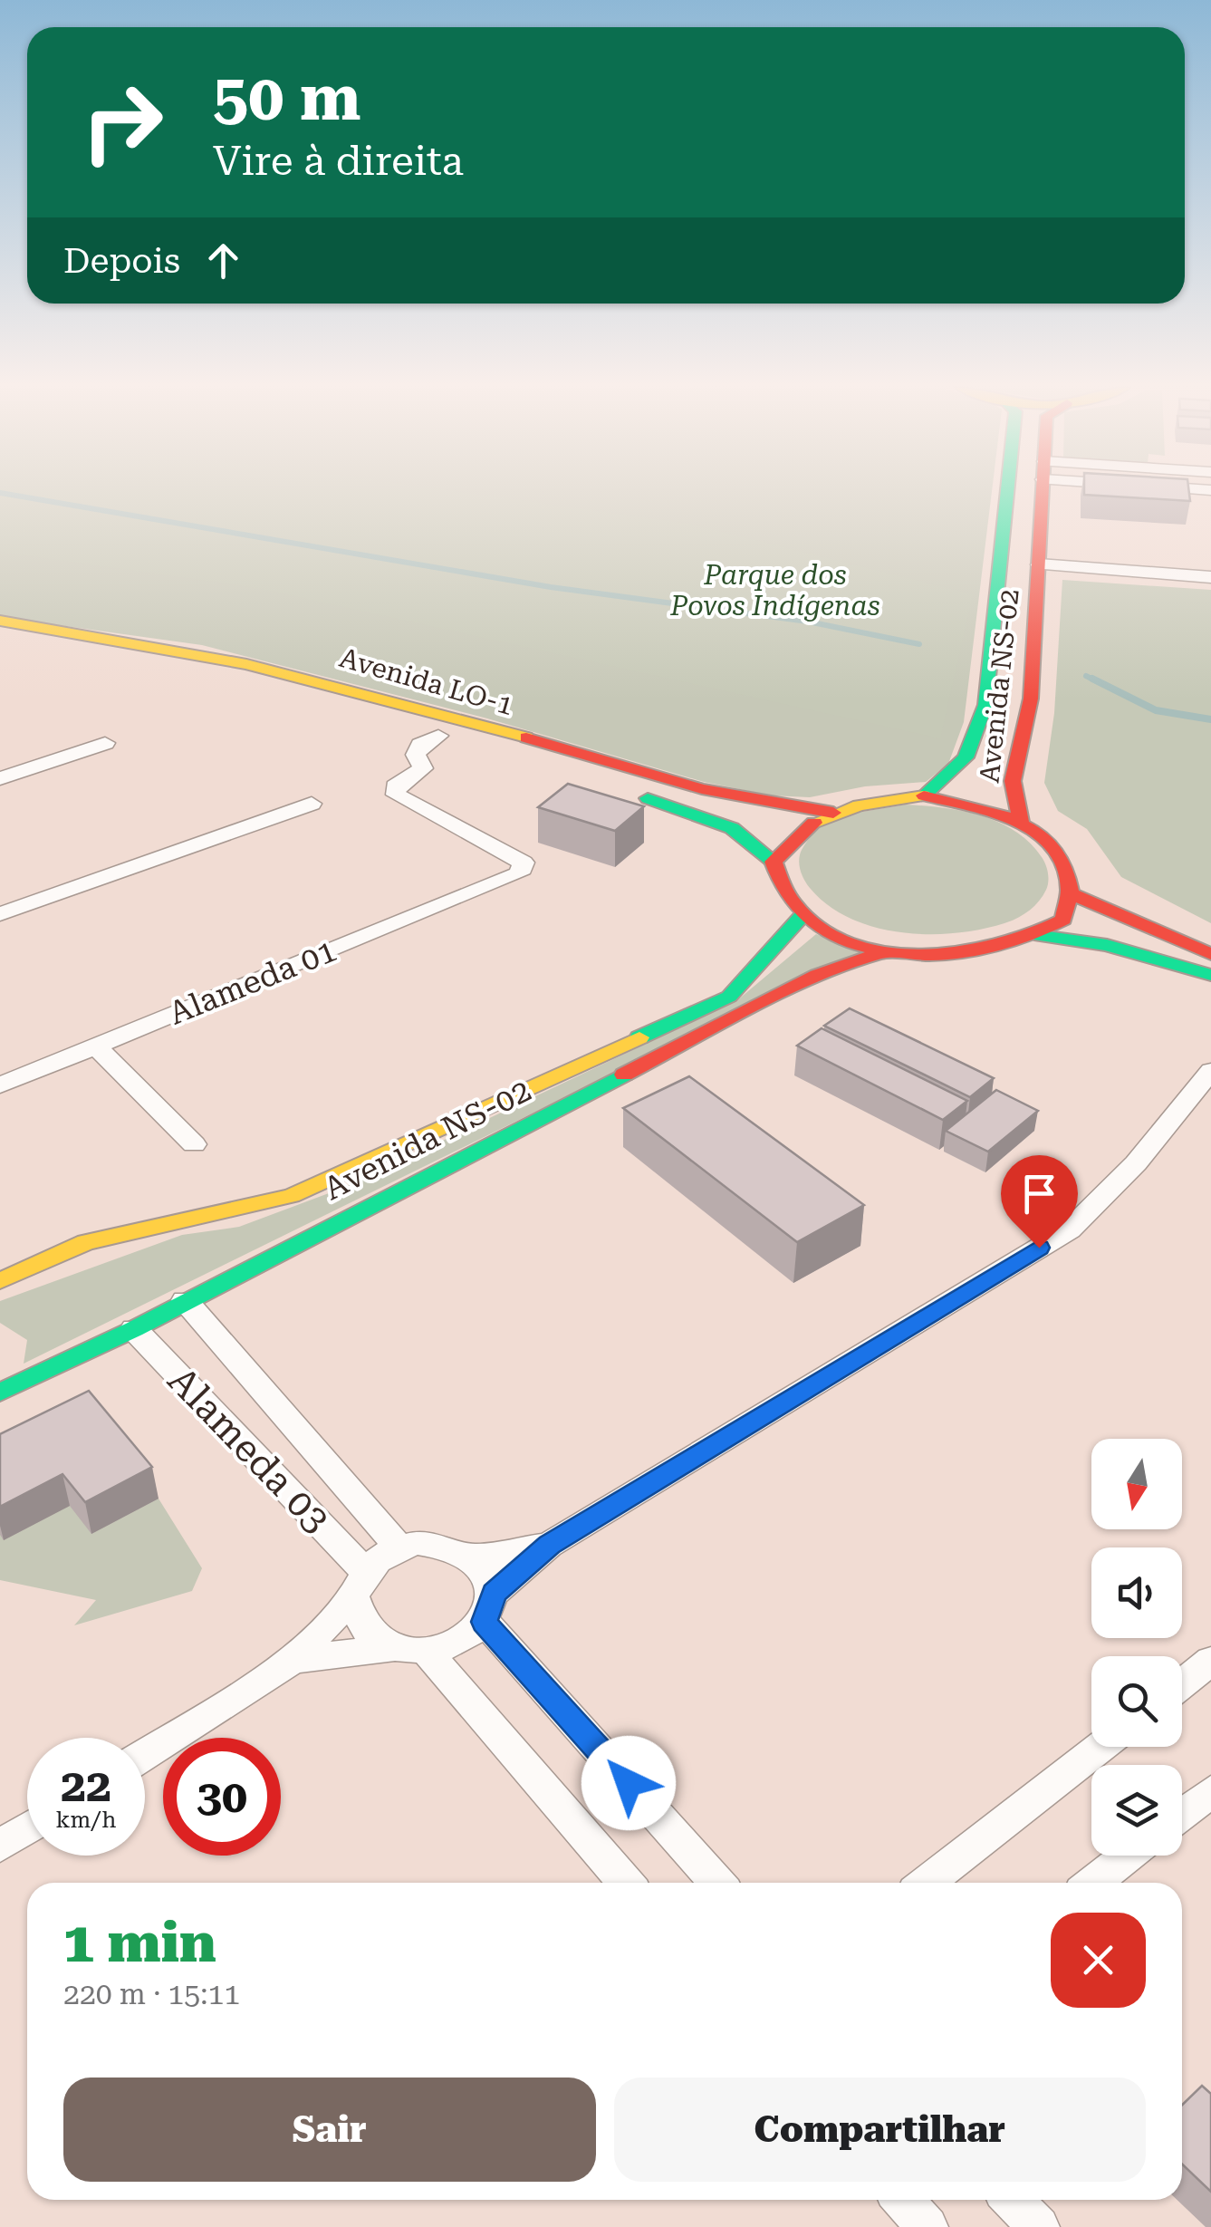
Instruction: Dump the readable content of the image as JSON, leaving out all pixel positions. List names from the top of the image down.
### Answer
{
  "streets": {
    "street": [
      "Avenida LO-1",
      "Avenida NS-02",
      "Alameda 01",
      "Alameda 03"
    ]
  },
  "crossings": [
    ["Avenida LO-1", "Alameda 01"],
    ["Avenida NS-02", "Alameda 03"]
  ],
  "parks": ["Parque dos Povos Indígenas"],
  "north": "bottom",
  "page": {
    "turn": ["50 m", "Vire à direita"],
    "then": "Depois",
    "speed": "22 km/h",
    "limit": "30",
    "heading": ["1 min", "220 m · 15:11"],
    "buttons": ["Sair", "Compartilhar"]
  }
}
